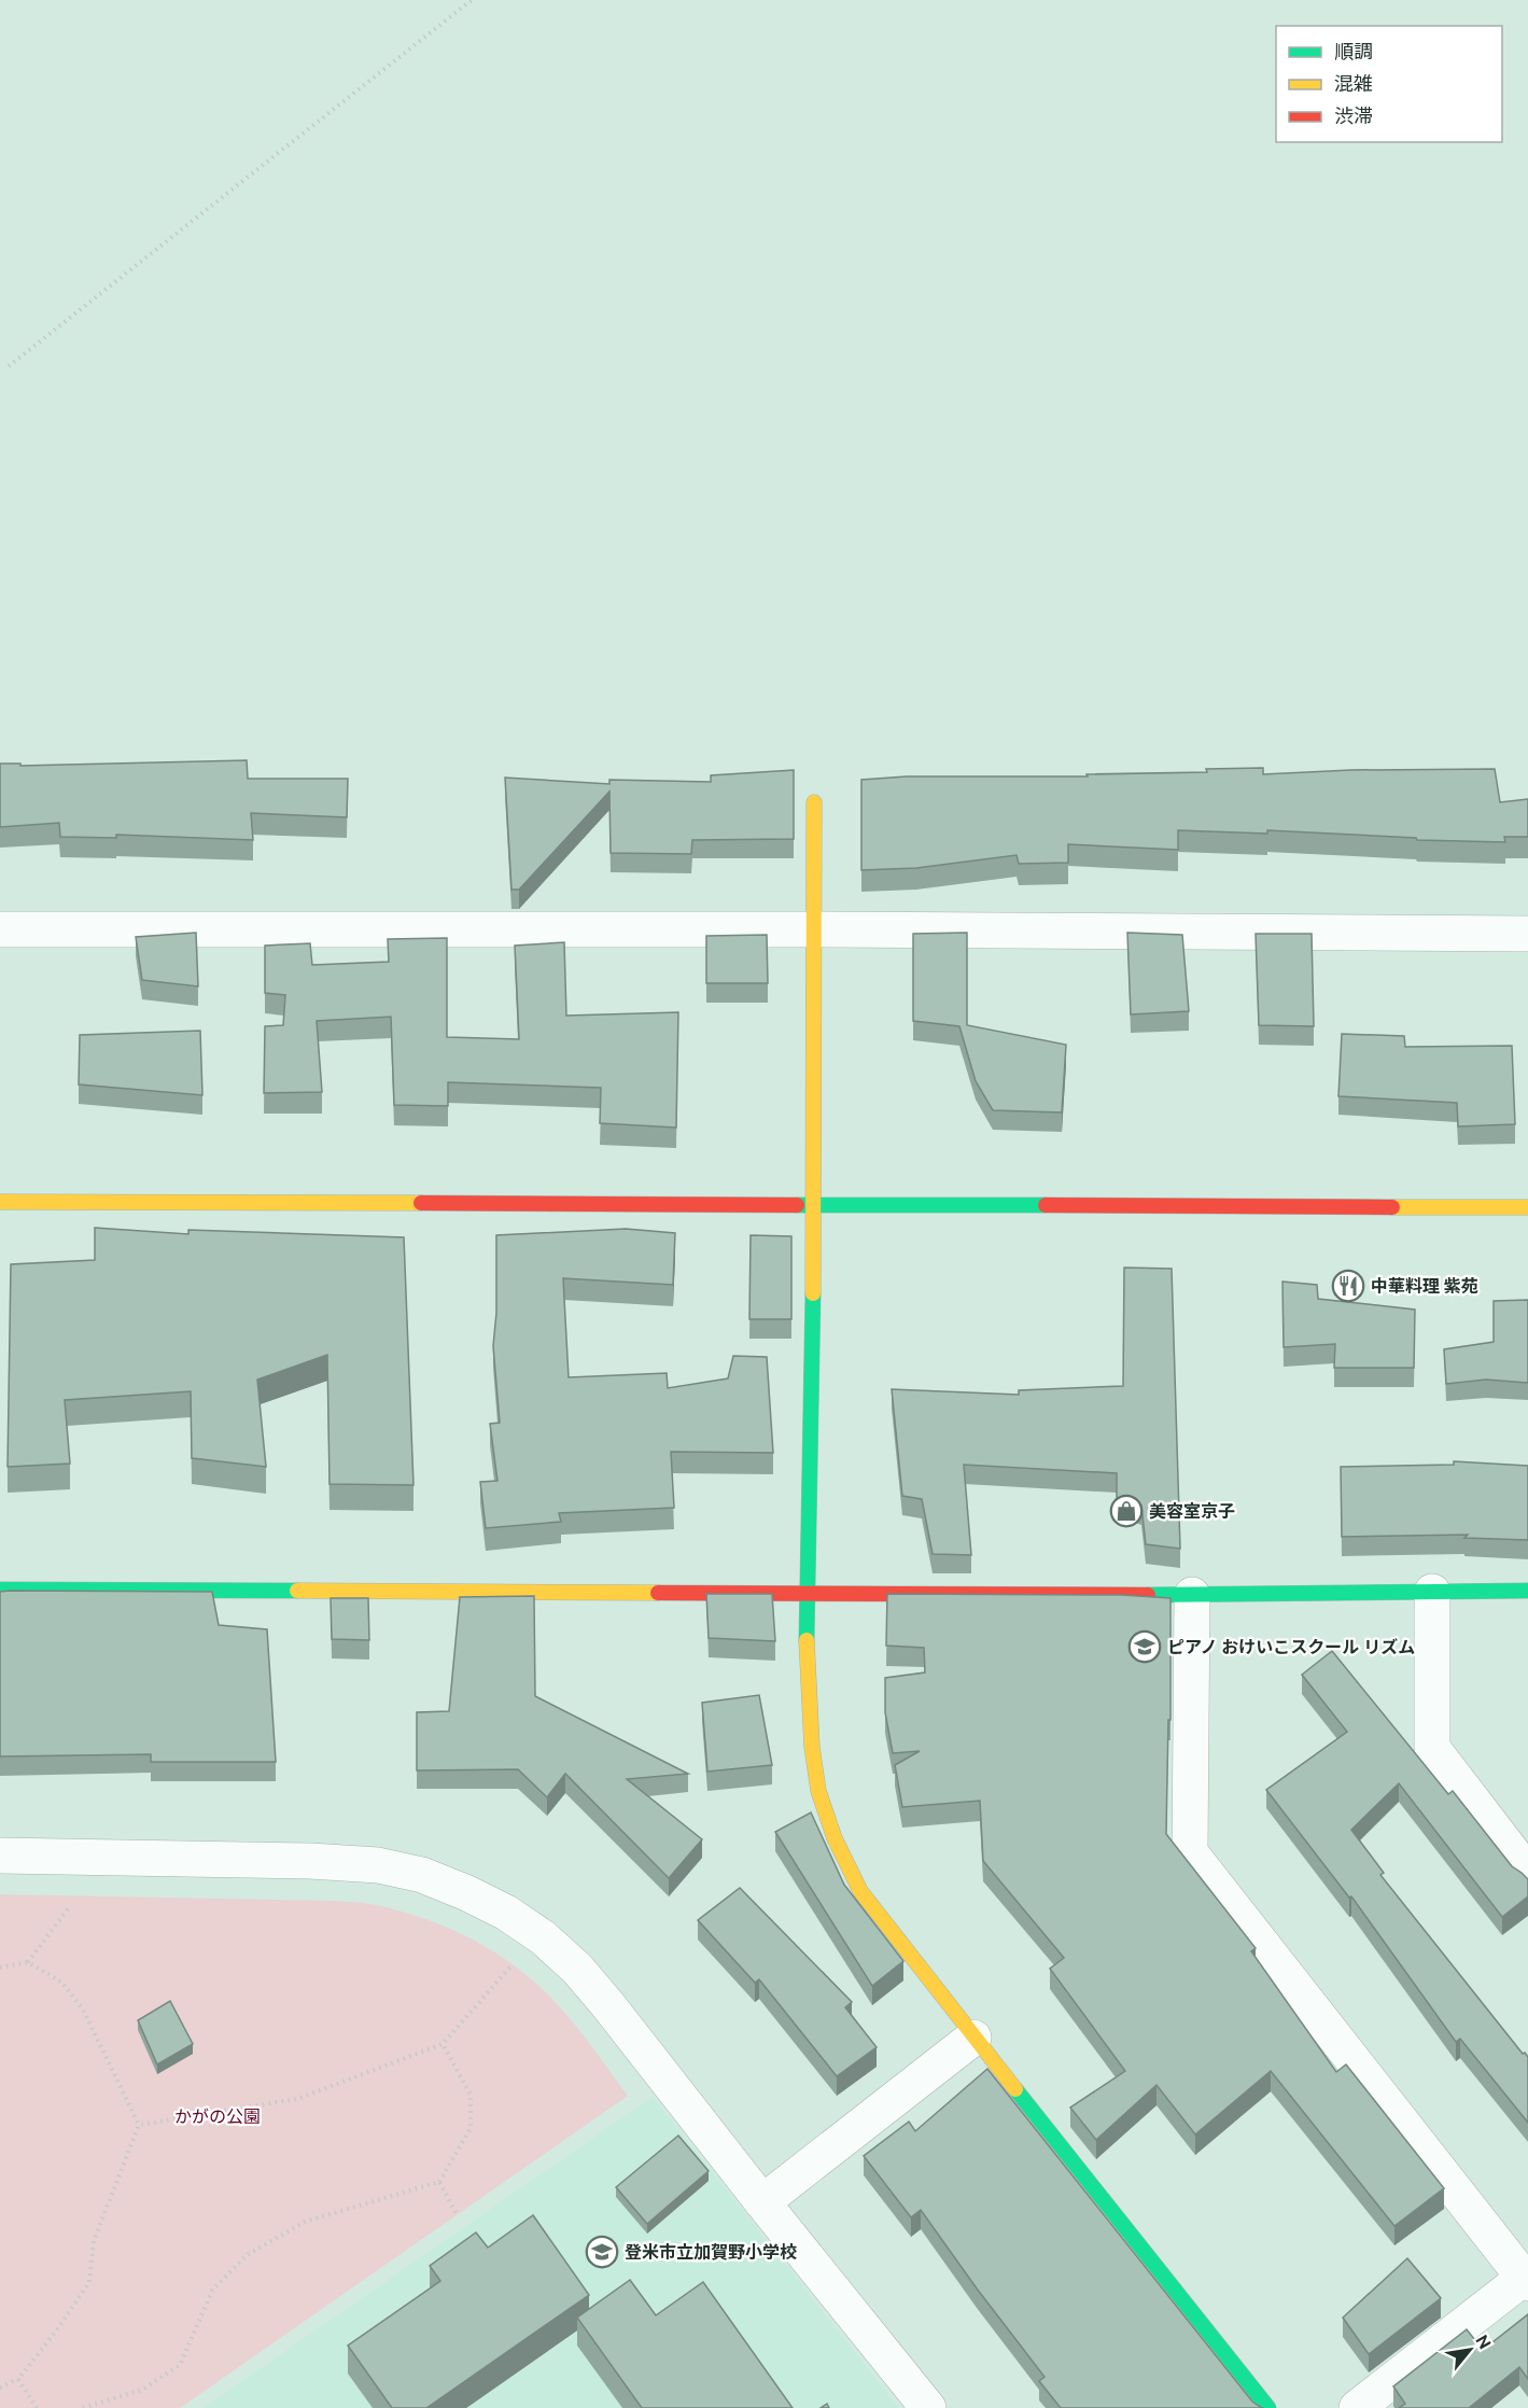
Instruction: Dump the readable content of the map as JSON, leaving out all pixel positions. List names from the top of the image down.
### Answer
{
  "parks": ["かがの公園"],
  "places": {
    "restaurant": ["中華料理 紫苑"],
    "shop": ["美容室京子"],
    "school or university": ["ピアノ おけいこスクール リズム", "登米市立加賀野小学校"]
  },
  "legend": ["順調", "混雑", "渋滞"],
  "north": "top right"
}
